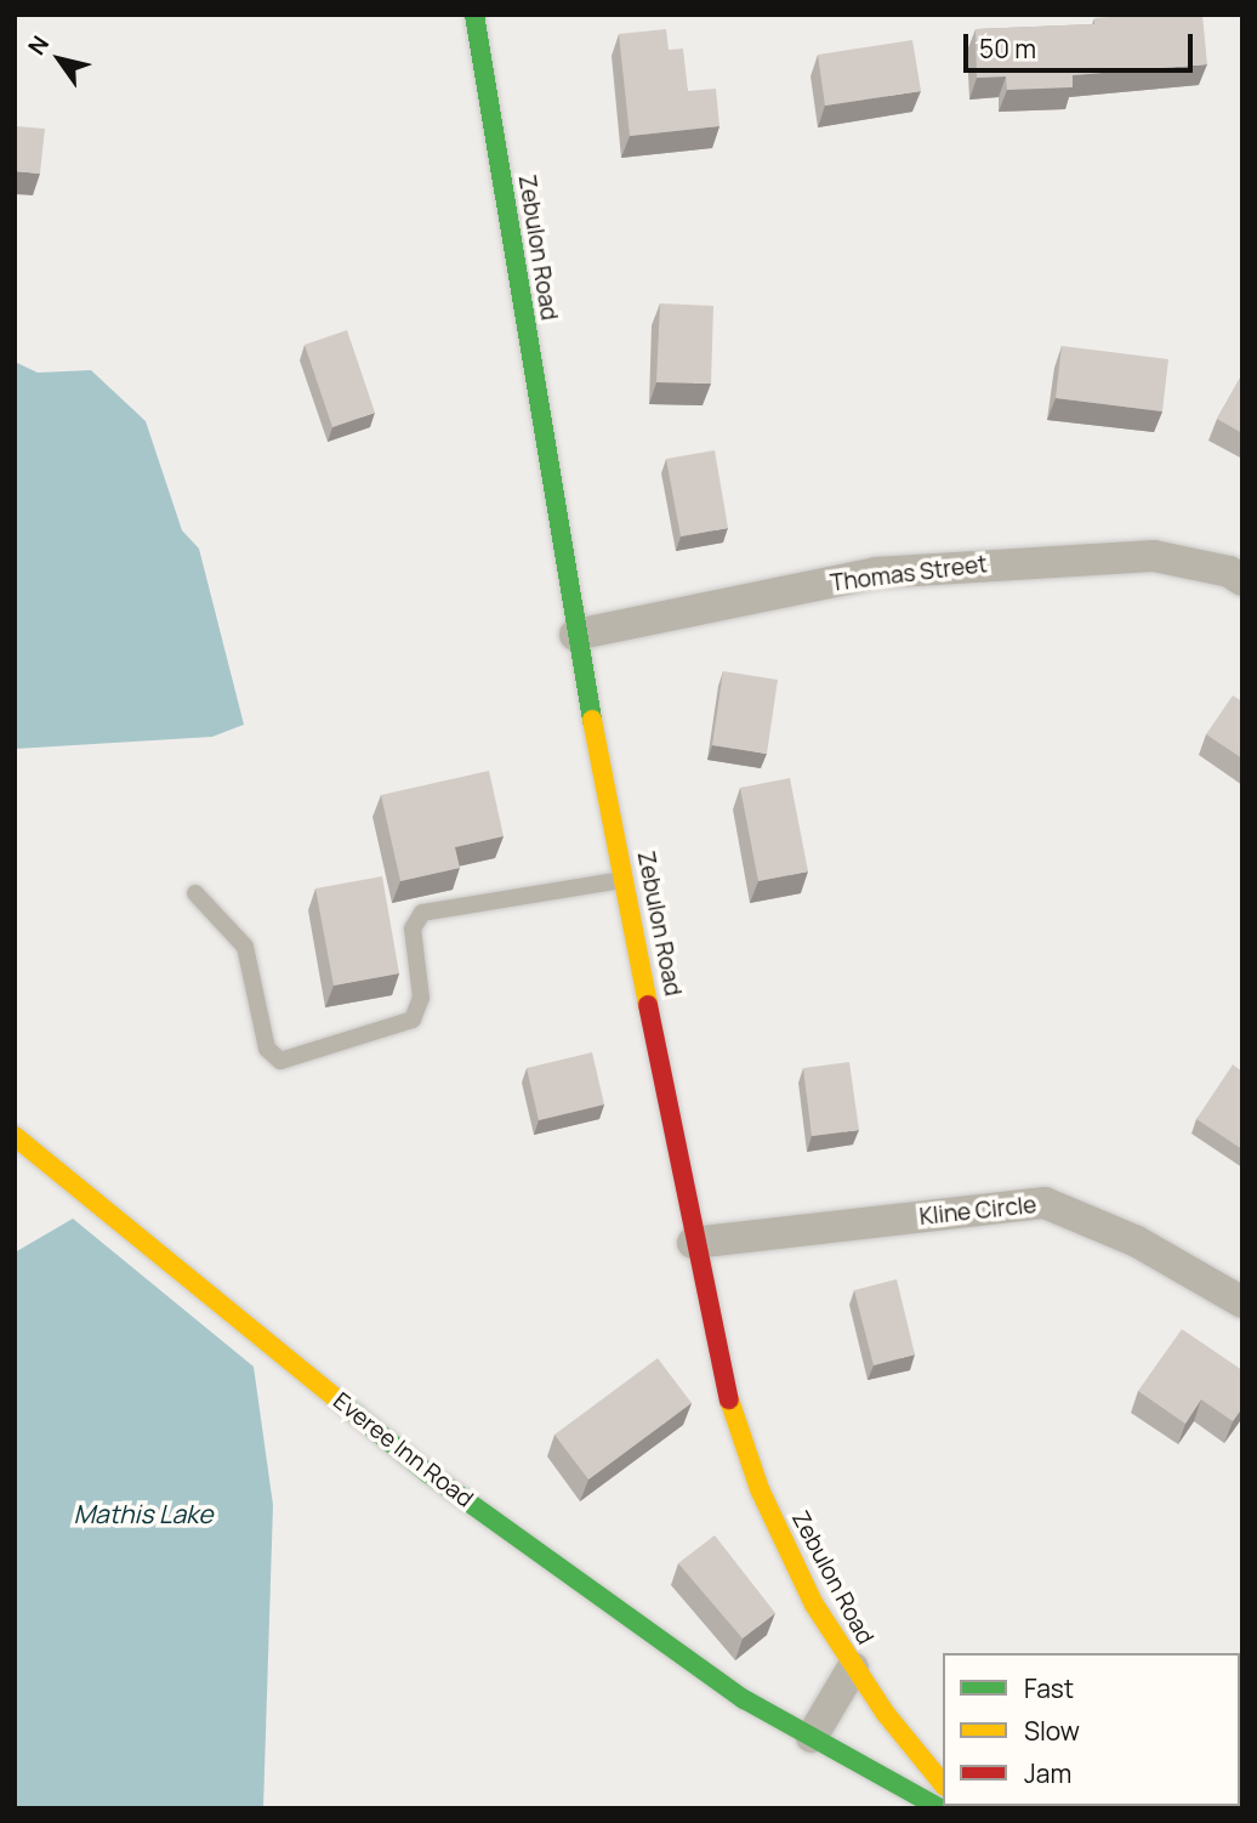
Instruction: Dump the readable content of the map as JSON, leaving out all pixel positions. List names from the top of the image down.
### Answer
{
  "streets": {
    "main road": ["Zebulon Road", "Everee Inn Road"],
    "street": ["Thomas Street", "Kline Circle"]
  },
  "crossings": [
    ["Zebulon Road", "Thomas Street"],
    ["Zebulon Road", "Kline Circle"]
  ],
  "water": ["Mathis Lake"],
  "legend": ["Fast", "Slow", "Jam"],
  "scale_bar": "50 m",
  "north": "top left"
}
